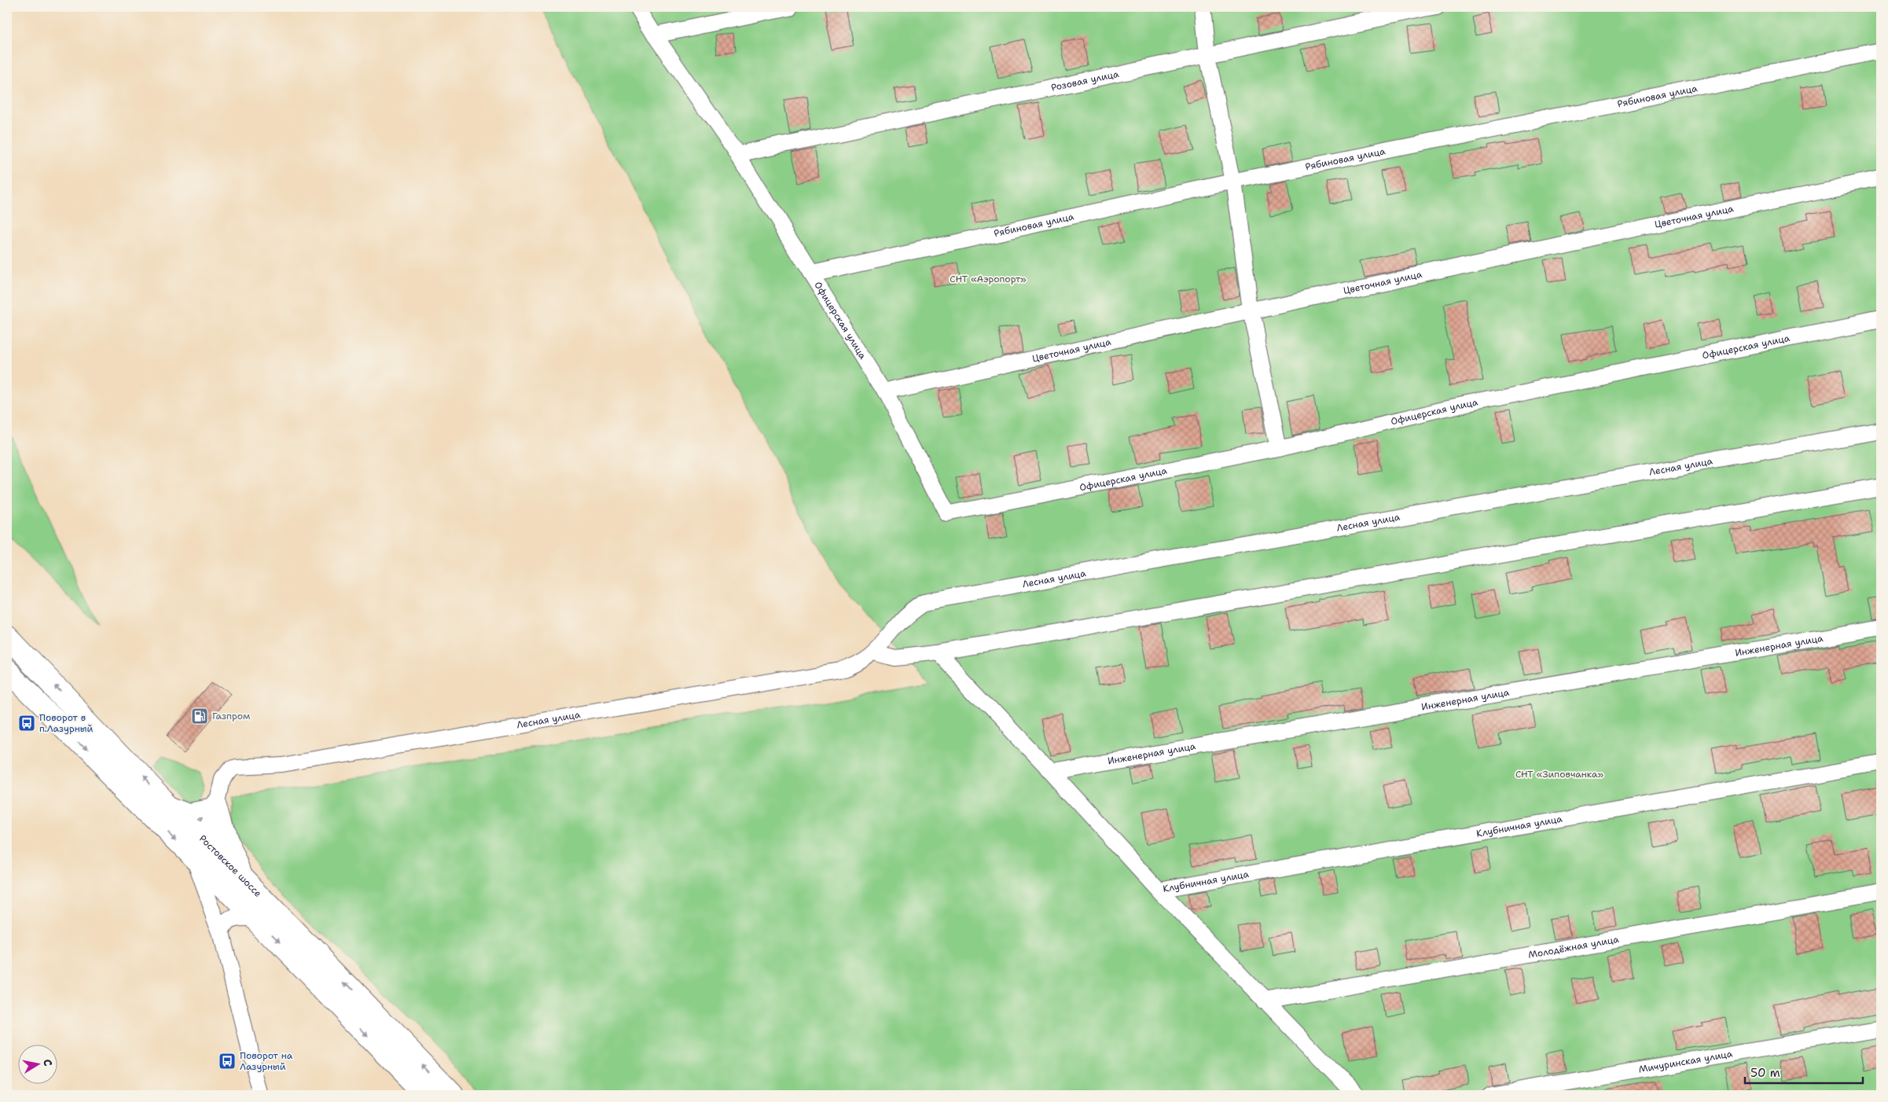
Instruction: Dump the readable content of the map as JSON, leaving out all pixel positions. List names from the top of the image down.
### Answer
{
  "streets": {
    "highway": ["Ростовское шоссе"],
    "street": [
      "Розовая улица",
      "Рябиновая улица",
      "Цветочная улица",
      "Офицерская улица",
      "Лесная улица",
      "Инженерная улица",
      "Клубничная улица",
      "Молодёжная улица",
      "Мичуринская улица"
    ]
  },
  "crossings": [
    ["Розовая улица", "Офицерская улица"],
    ["Рябиновая улица", "Офицерская улица"],
    ["Цветочная улица", "Офицерская улица"]
  ],
  "parks": ["СНТ «Аэропорт»", "СНТ «Зиповчанка»"],
  "places": {
    "fuel station": ["Газпром"],
    "bus stop": ["Поворот в п.Лазурный", "Поворот на Лазурный"]
  },
  "scale_bar": "50 m",
  "north": "right"
}
